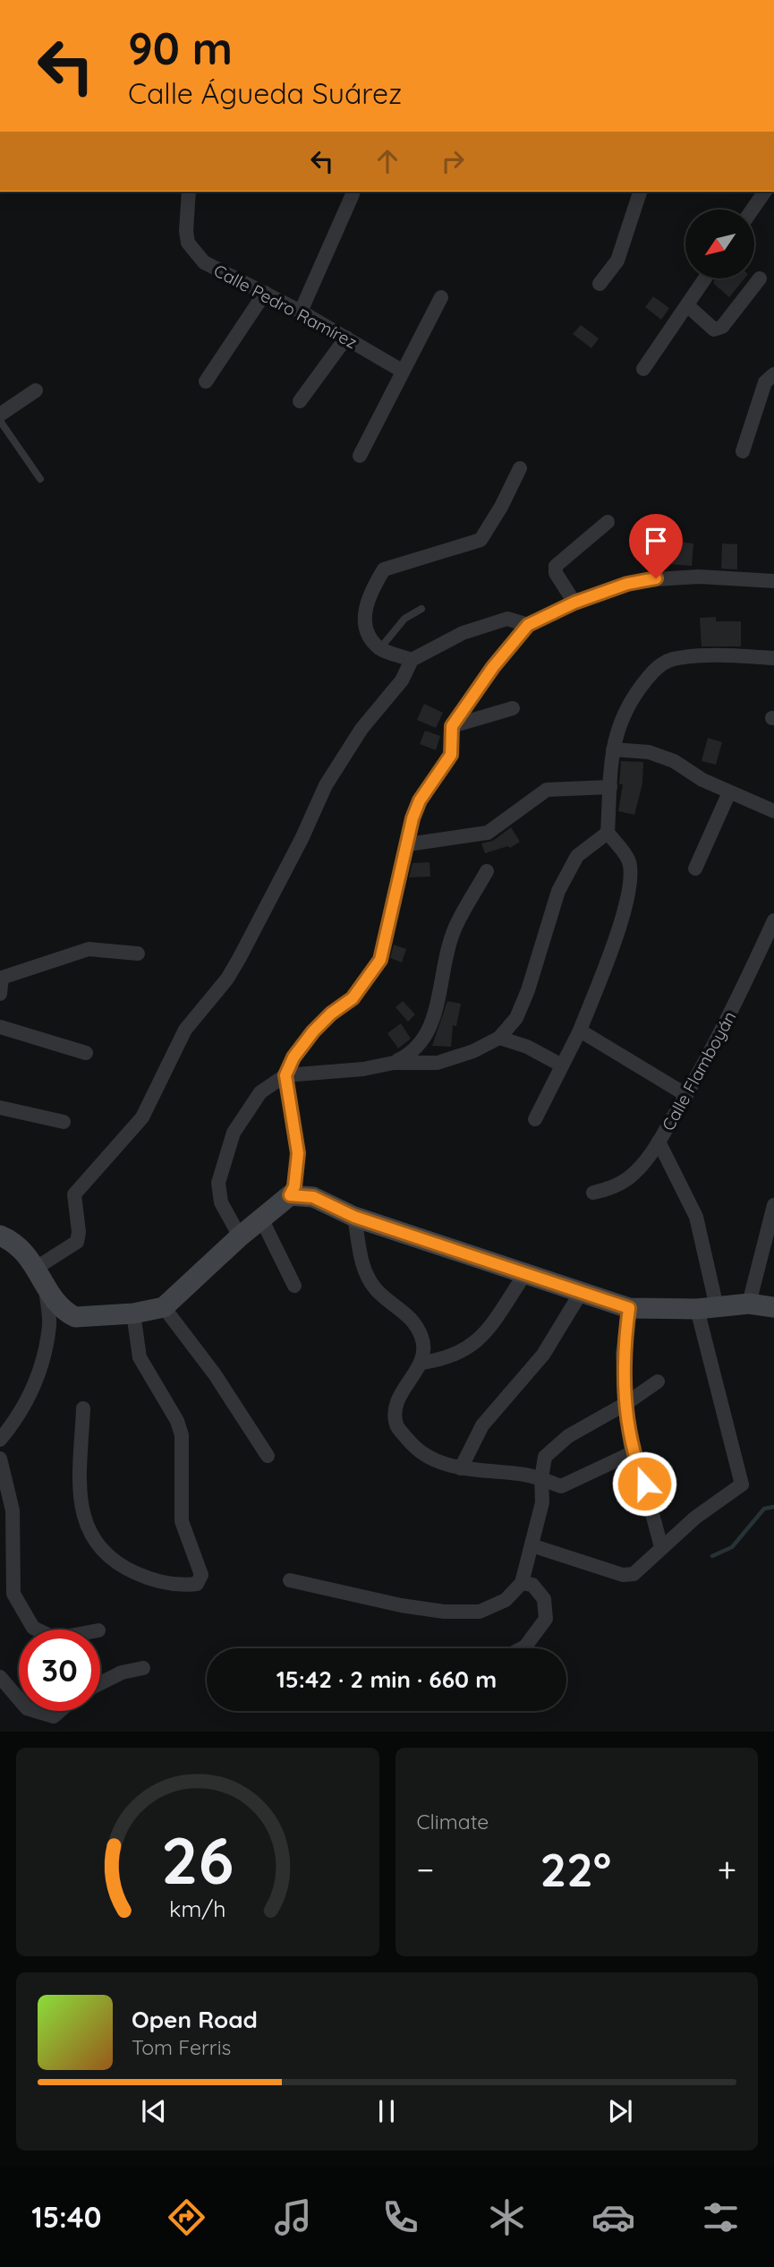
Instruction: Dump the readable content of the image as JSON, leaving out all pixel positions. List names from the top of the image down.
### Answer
{
  "streets": {
    "street": ["Calle Pedro Ramírez", "Calle Flamboyán"]
  },
  "north": "bottom left",
  "page": {
    "turn": ["90 m", "Calle Águeda Suárez"],
    "limit": "30",
    "trip": "15:42 · 2 min · 660 m",
    "tile": "Climate",
    "heat": ["−", "22°", "+"],
    "song": ["Open Road", "Tom Ferris"],
    "tabs": "15:40",
    "gauge": ["26", "km/h"]
  }
}
